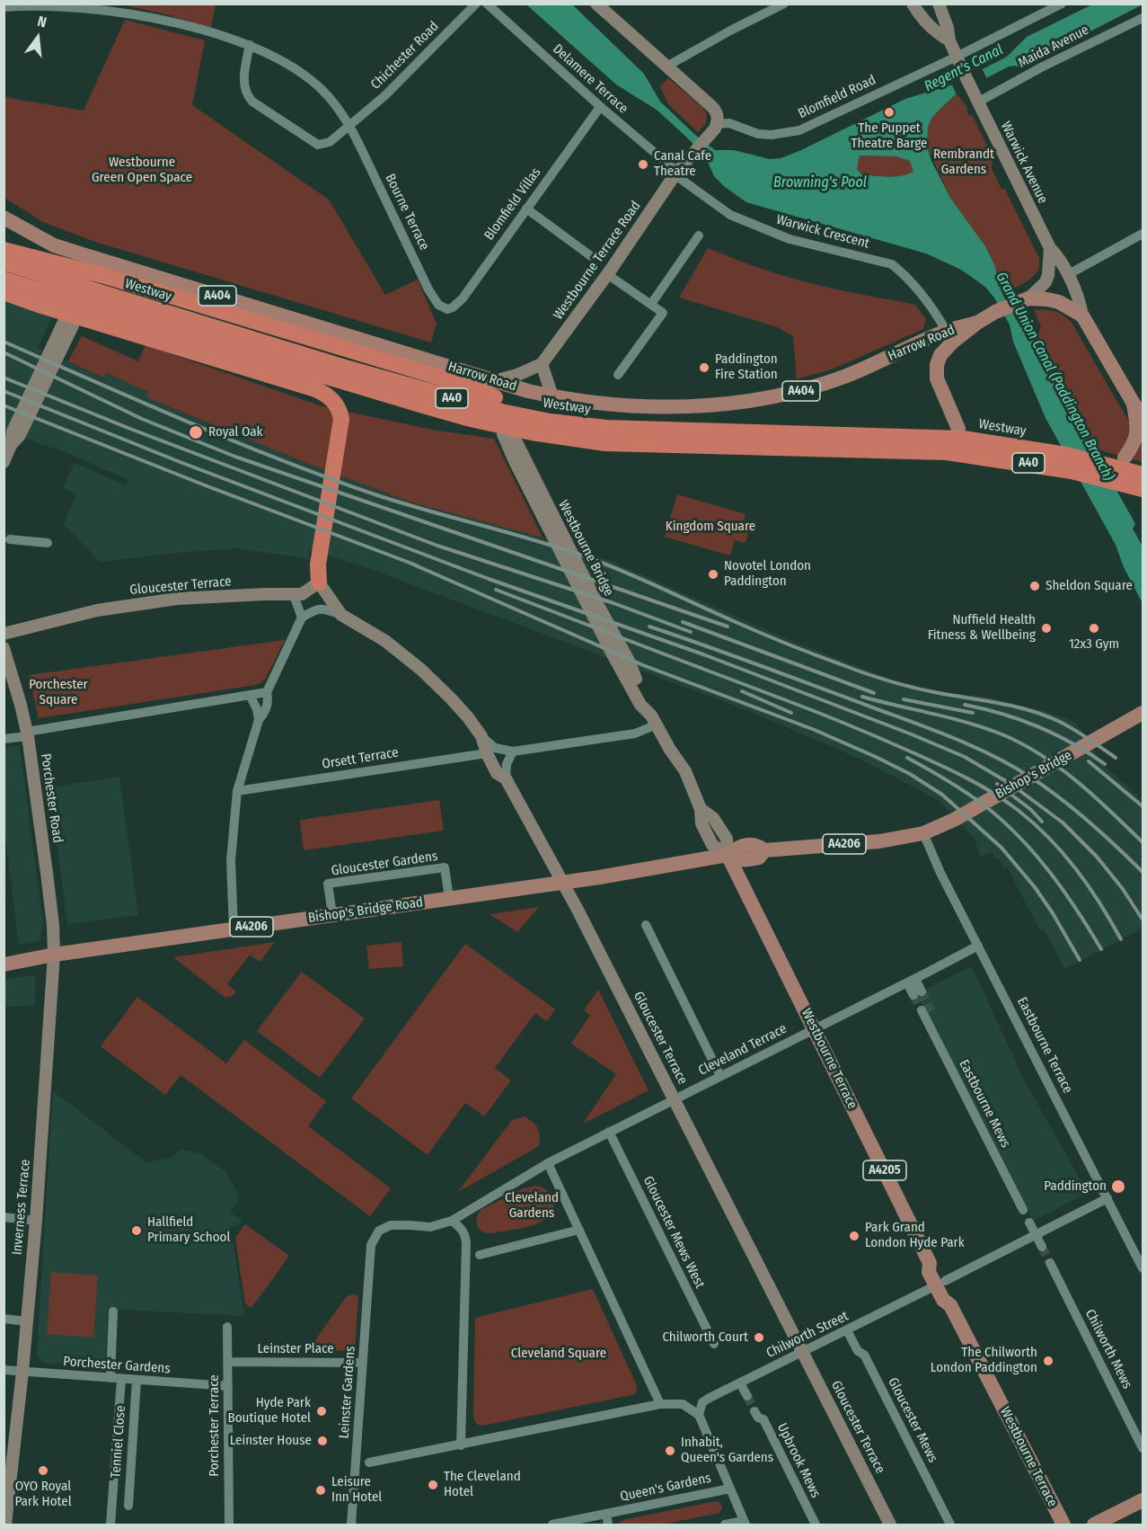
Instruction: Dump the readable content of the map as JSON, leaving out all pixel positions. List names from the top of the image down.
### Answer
{
  "streets": {
    "highway": ["Westway", "A40"],
    "main road": [
      "A404",
      "Harrow Road",
      "Bishop's Bridge",
      "A4206",
      "Bishop's Bridge Road",
      "Westbourne Terrace",
      "A4205"
    ],
    "street": [
      "Maida Avenue",
      "Chichester Road",
      "Delamere Terrace",
      "Blomfield Road",
      "Warwick Avenue",
      "Blomfield Villas",
      "Bourne Terrace",
      "Warwick Crescent",
      "Westbourne Terrace Road",
      "Westbourne Bridge",
      "Gloucester Terrace",
      "Orsett Terrace",
      "Porchester Road",
      "Gloucester Gardens",
      "Eastbourne Terrace",
      "Cleveland Terrace",
      "Eastbourne Mews",
      "Inverness Terrace",
      "Gloucester Mews West",
      "Chilworth Street",
      "Leinster Place",
      "Chilworth Mews",
      "Porchester Gardens",
      "Leinster Gardens",
      "Gloucester Mews",
      "Porchester Terrace",
      "Tenniel Close",
      "Upbrook Mews",
      "Queen's Gardens"
    ]
  },
  "crossings": [
    ["Maida Avenue", "Warwick Avenue"],
    ["Chichester Road", "Bourne Terrace"],
    ["Delamere Terrace", "Blomfield Villas"],
    ["Delamere Terrace", "Warwick Crescent"],
    ["Delamere Terrace", "Westbourne Terrace Road"],
    ["Blomfield Road", "Warwick Avenue"],
    ["Blomfield Road", "Westbourne Terrace Road"],
    ["Warwick Avenue", "Harrow Road"],
    ["Blomfield Villas", "Bourne Terrace"],
    ["Warwick Crescent", "Westbourne Terrace Road"],
    ["Warwick Crescent", "Harrow Road"],
    ["Westbourne Bridge", "Westbourne Terrace"],
    ["Gloucester Terrace", "Orsett Terrace"],
    ["Gloucester Terrace", "Bishop's Bridge Road"],
    ["Gloucester Terrace", "Cleveland Terrace"],
    ["Gloucester Terrace", "Chilworth Street"],
    ["Bishop's Bridge", "Bishop's Bridge Road"],
    ["Bishop's Bridge", "Eastbourne Terrace"],
    ["Porchester Road", "Bishop's Bridge Road"],
    ["Porchester Road", "Inverness Terrace"],
    ["Gloucester Gardens", "Bishop's Bridge Road"],
    ["Bishop's Bridge Road", "Eastbourne Terrace"],
    ["Bishop's Bridge Road", "Westbourne Terrace"],
    ["Bishop's Bridge Road", "Inverness Terrace"],
    ["Eastbourne Terrace", "Cleveland Terrace"],
    ["Eastbourne Terrace", "Chilworth Street"],
    ["Cleveland Terrace", "Westbourne Terrace"],
    ["Cleveland Terrace", "Gloucester Mews West"],
    ["Westbourne Terrace", "Chilworth Street"],
    ["Inverness Terrace", "Porchester Gardens"],
    ["Chilworth Street", "Gloucester Mews"],
    ["Leinster Place", "Leinster Gardens"],
    ["Leinster Place", "Porchester Terrace"],
    ["Porchester Gardens", "Porchester Terrace"],
    ["Porchester Gardens", "Tenniel Close"]
  ],
  "water": ["Regent's Canal", "Browning's Pool", "Grand Union Canal (Paddington Branch)"],
  "parks": [
    "Rembrandt Gardens",
    "Westbourne Green Open Space",
    "Kingdom Square",
    "Porchester Square",
    "Cleveland Gardens",
    "Cleveland Square"
  ],
  "places": [
    "The Puppet Theatre Barge",
    "Canal Cafe Theatre",
    "Paddington Fire Station",
    "Royal Oak",
    "Novotel London Paddington",
    "Sheldon Square",
    "Nuffield Health Fitness & Wellbeing",
    "12x3 Gym",
    "Paddington",
    "Hallfield Primary School",
    "Park Grand London Hyde Park",
    "Chilworth Court",
    "The Chilworth London Paddington",
    "Hyde Park Boutique Hotel",
    "Leinster House",
    "Inhabit, Queen's Gardens",
    "OYO Royal Park Hotel",
    "The Cleveland Hotel",
    "Leisure Inn Hotel"
  ],
  "north": "top"
}
